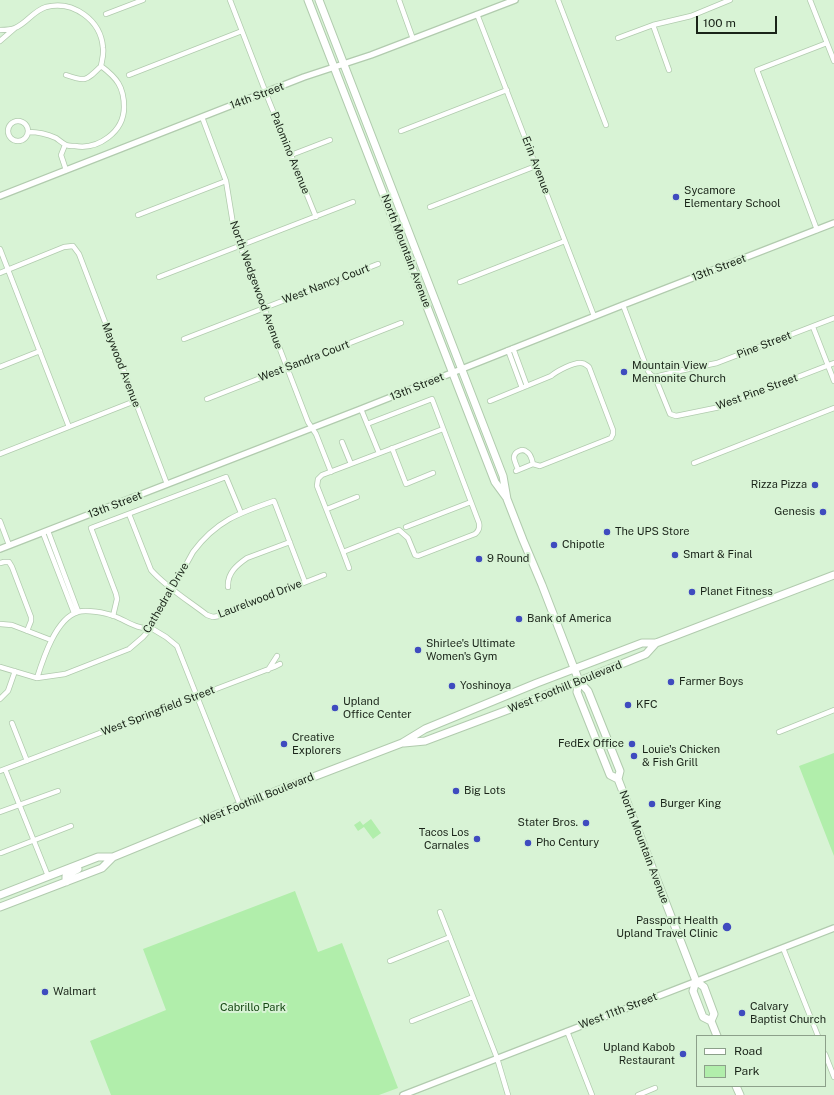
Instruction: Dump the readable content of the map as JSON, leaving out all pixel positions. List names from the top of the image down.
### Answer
{
  "streets": {
    "main road": ["North Mountain Avenue", "West Foothill Boulevard"],
    "street": [
      "14th Street",
      "Palomino Avenue",
      "Erin Avenue",
      "13th Street",
      "West Nancy Court",
      "North Wedgewood Avenue",
      "Pine Street",
      "West Sandra Court",
      "Maywood Avenue",
      "West Pine Street",
      "Cathedral Drive",
      "Laurelwood Drive",
      "West Springfield Street",
      "West 11th Street"
    ]
  },
  "crossings": [
    ["14th Street", "Palomino Avenue"],
    ["14th Street", "Erin Avenue"],
    ["14th Street", "North Mountain Avenue"],
    ["14th Street", "North Wedgewood Avenue"],
    ["Erin Avenue", "13th Street"],
    ["North Mountain Avenue", "13th Street"],
    ["North Mountain Avenue", "West Foothill Boulevard"],
    ["North Mountain Avenue", "West 11th Street"],
    ["13th Street", "North Wedgewood Avenue"],
    ["13th Street", "Maywood Avenue"],
    ["West Nancy Court", "North Wedgewood Avenue"],
    ["North Wedgewood Avenue", "West Sandra Court"],
    ["Pine Street", "West Pine Street"],
    ["Cathedral Drive", "Laurelwood Drive"]
  ],
  "parks": ["Cabrillo Park"],
  "places": [
    "Sycamore Elementary School",
    "Mountain View Mennonite Church",
    "Rizza Pizza",
    "Genesis",
    "The UPS Store",
    "Chipotle",
    "Smart & Final",
    "9 Round",
    "Planet Fitness",
    "Bank of America",
    "Shirlee's Ultimate Women's Gym",
    "Farmer Boys",
    "Yoshinoya",
    "KFC",
    "Upland Office Center",
    "Creative Explorers",
    "FedEx Office",
    "Louie's Chicken & Fish Grill",
    "Big Lots",
    "Burger King",
    "Stater Bros.",
    "Tacos Los Carnales",
    "Pho Century",
    "Passport Health Upland Travel Clinic",
    "Walmart",
    "Calvary Baptist Church",
    "Upland Kabob Restaurant"
  ],
  "legend": ["Road", "Park"],
  "scale_bar": "100 m"
}
